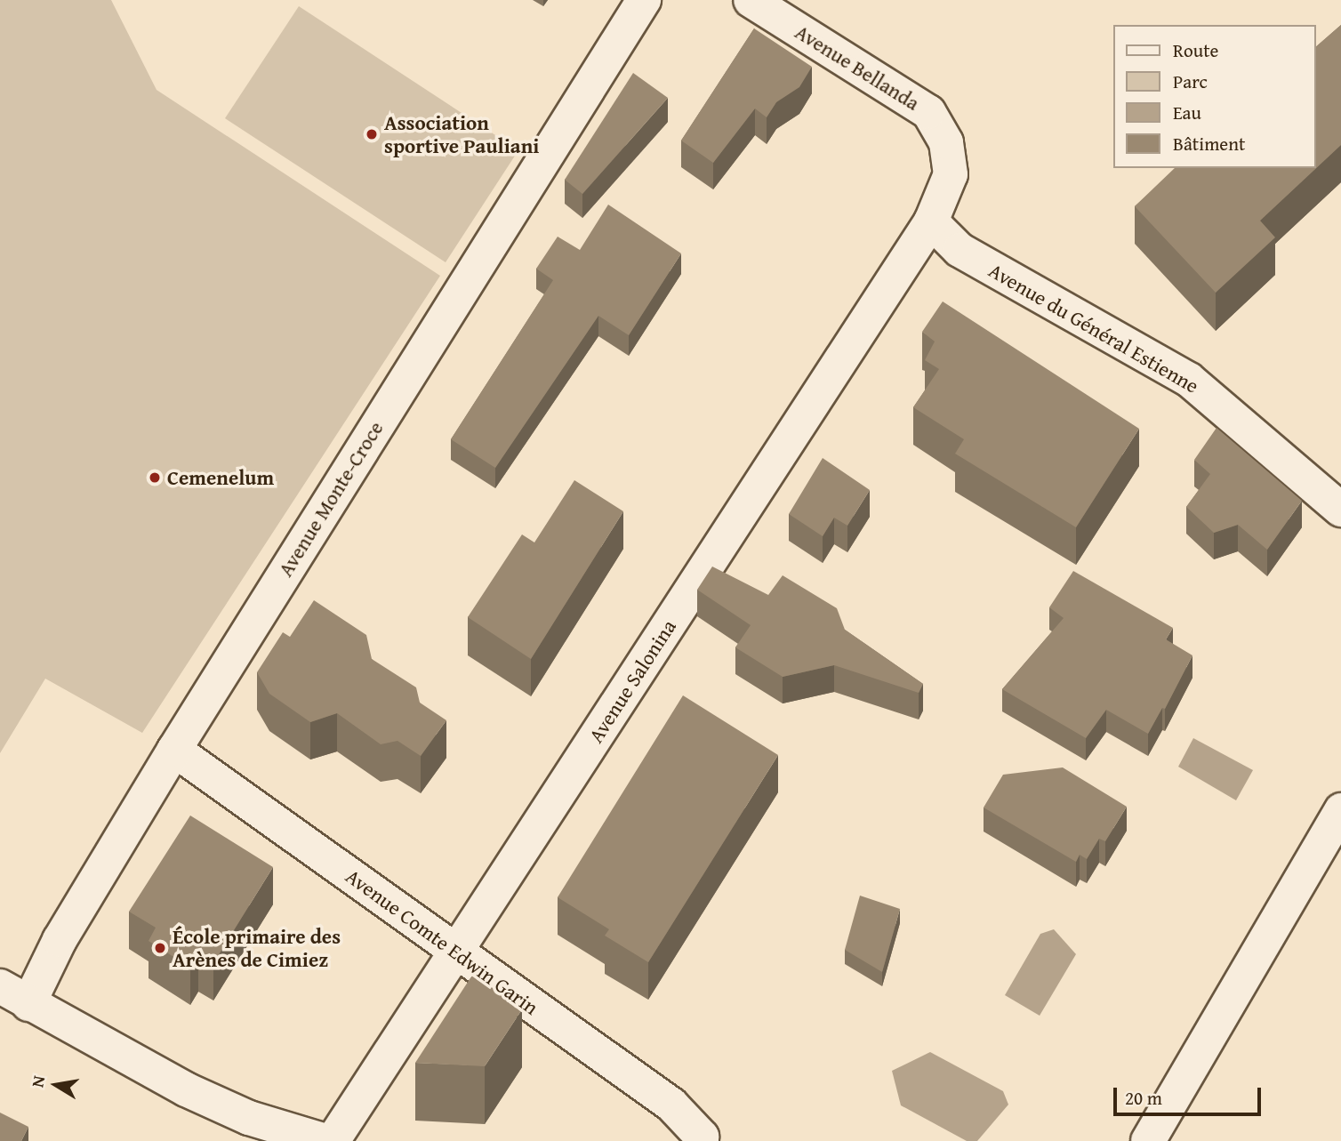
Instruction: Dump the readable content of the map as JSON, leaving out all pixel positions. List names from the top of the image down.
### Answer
{
  "streets": {
    "street": [
      "Avenue Bellanda",
      "Avenue du Général Estienne",
      "Avenue Monte-Croce",
      "Avenue Salonina",
      "Avenue Comte Edwin Garin"
    ]
  },
  "crossings": [
    ["Avenue Bellanda", "Avenue du Général Estienne"],
    ["Avenue Bellanda", "Avenue Salonina"],
    ["Avenue du Général Estienne", "Avenue Salonina"],
    ["Avenue Monte-Croce", "Avenue Comte Edwin Garin"],
    ["Avenue Salonina", "Avenue Comte Edwin Garin"]
  ],
  "places": ["Association sportive Pauliani", "Cemenelum", "École primaire des Arènes de Cimiez"],
  "legend": [
    "Route",
    "Parc",
    "Eau",
    "Bâtiment"
  ],
  "scale_bar": "20 m",
  "north": "left"
}
